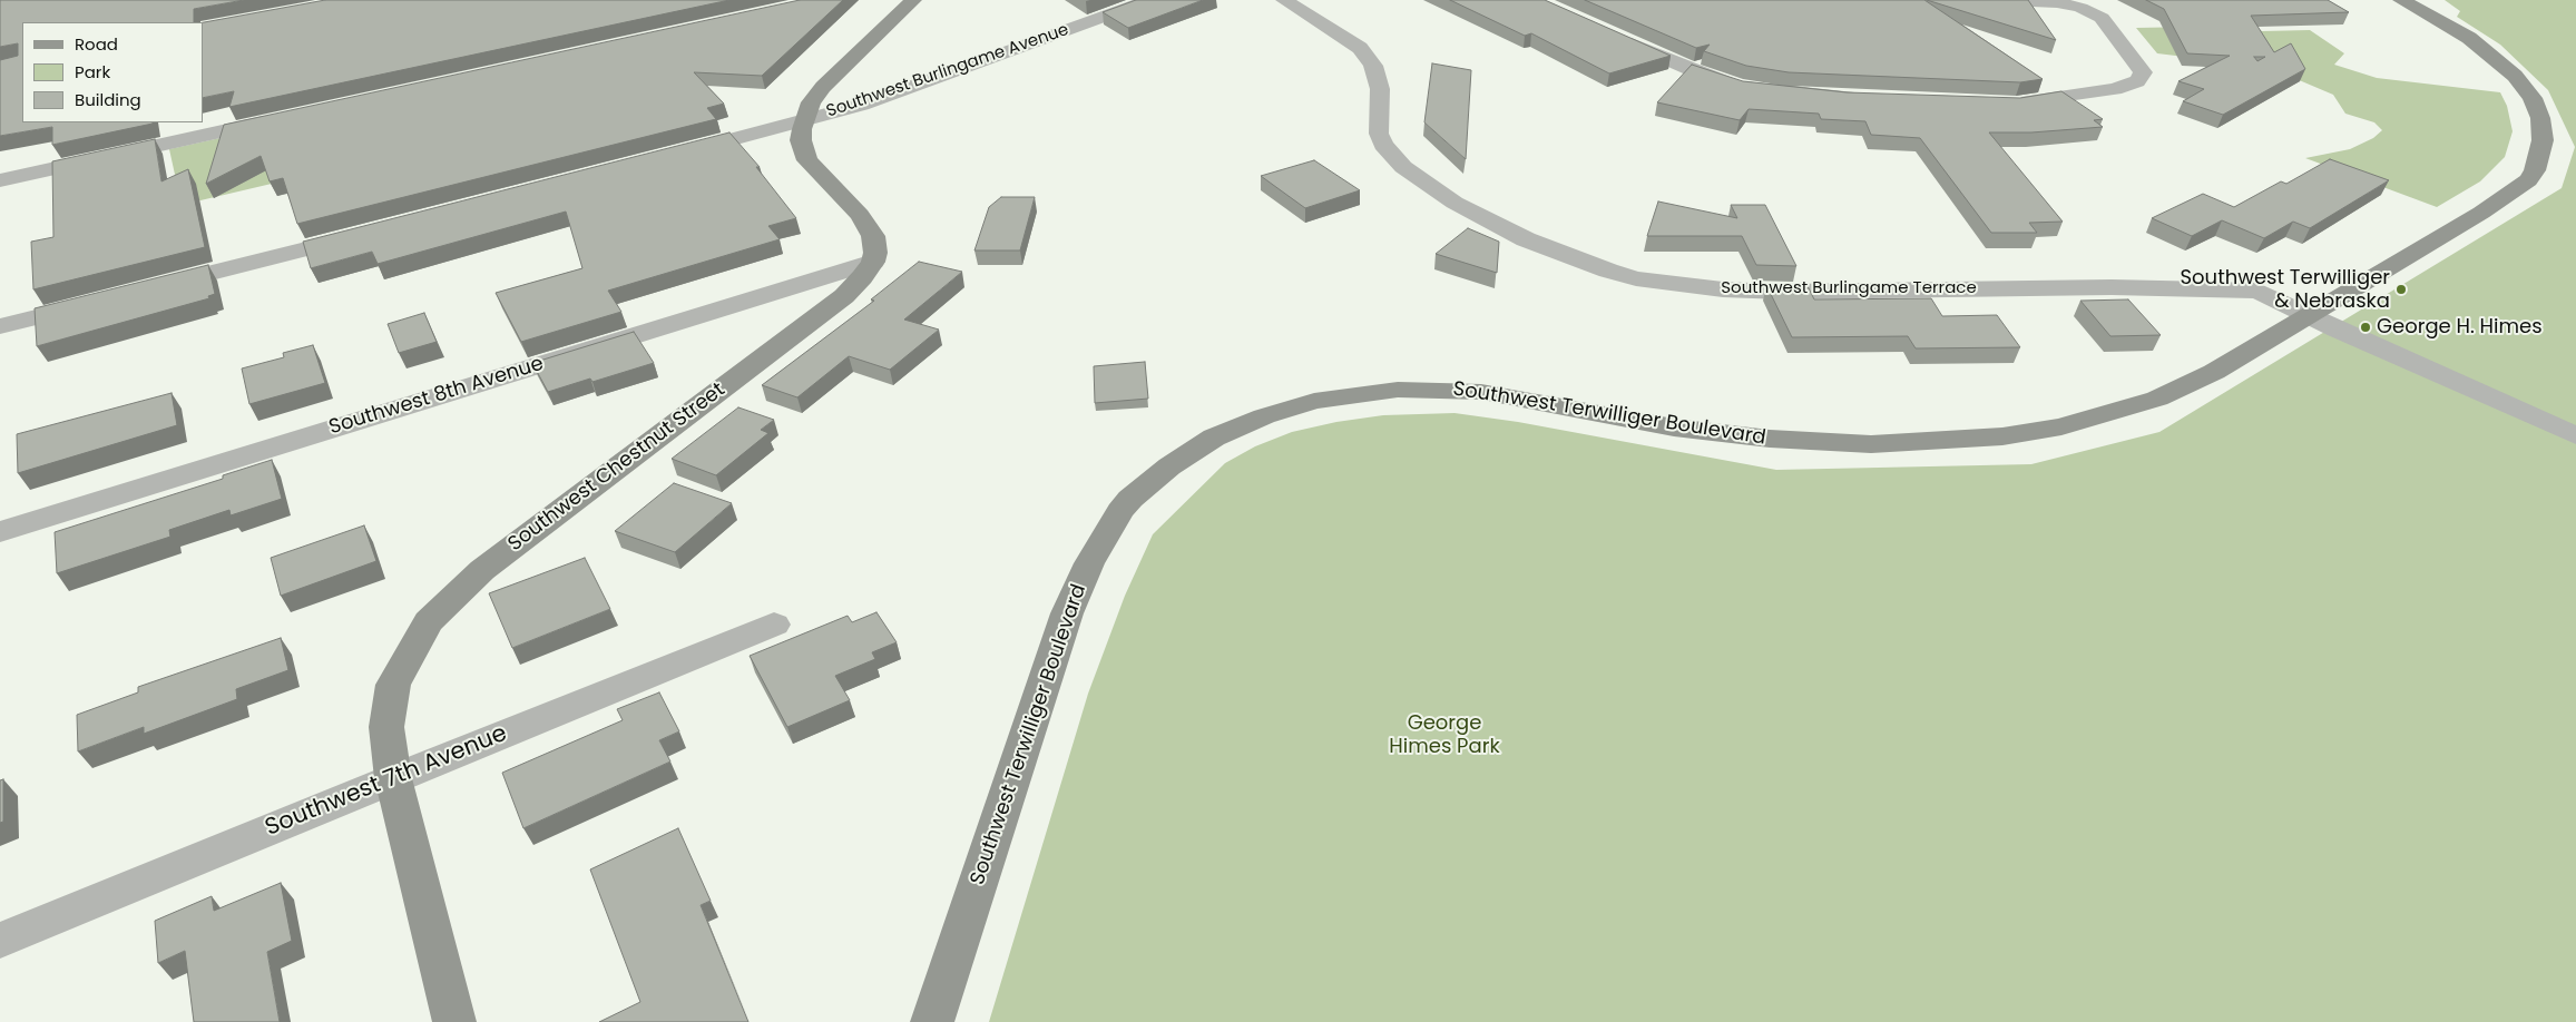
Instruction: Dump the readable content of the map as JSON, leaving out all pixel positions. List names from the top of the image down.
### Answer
{
  "streets": {
    "main road": ["Southwest Terwilliger Boulevard", "Southwest Chestnut Street"],
    "street": [
      "Southwest Burlingame Avenue",
      "Southwest Burlingame Terrace",
      "Southwest 8th Avenue",
      "Southwest 7th Avenue"
    ]
  },
  "crossings": [
    ["Southwest Burlingame Terrace", "Southwest Terwilliger Boulevard"],
    ["Southwest 8th Avenue", "Southwest Chestnut Street"],
    ["Southwest Chestnut Street", "Southwest 7th Avenue"]
  ],
  "parks": ["George Himes Park"],
  "places": ["Southwest Terwilliger & Nebraska", "George H. Himes"],
  "legend": ["Road", "Park", "Building"]
}
